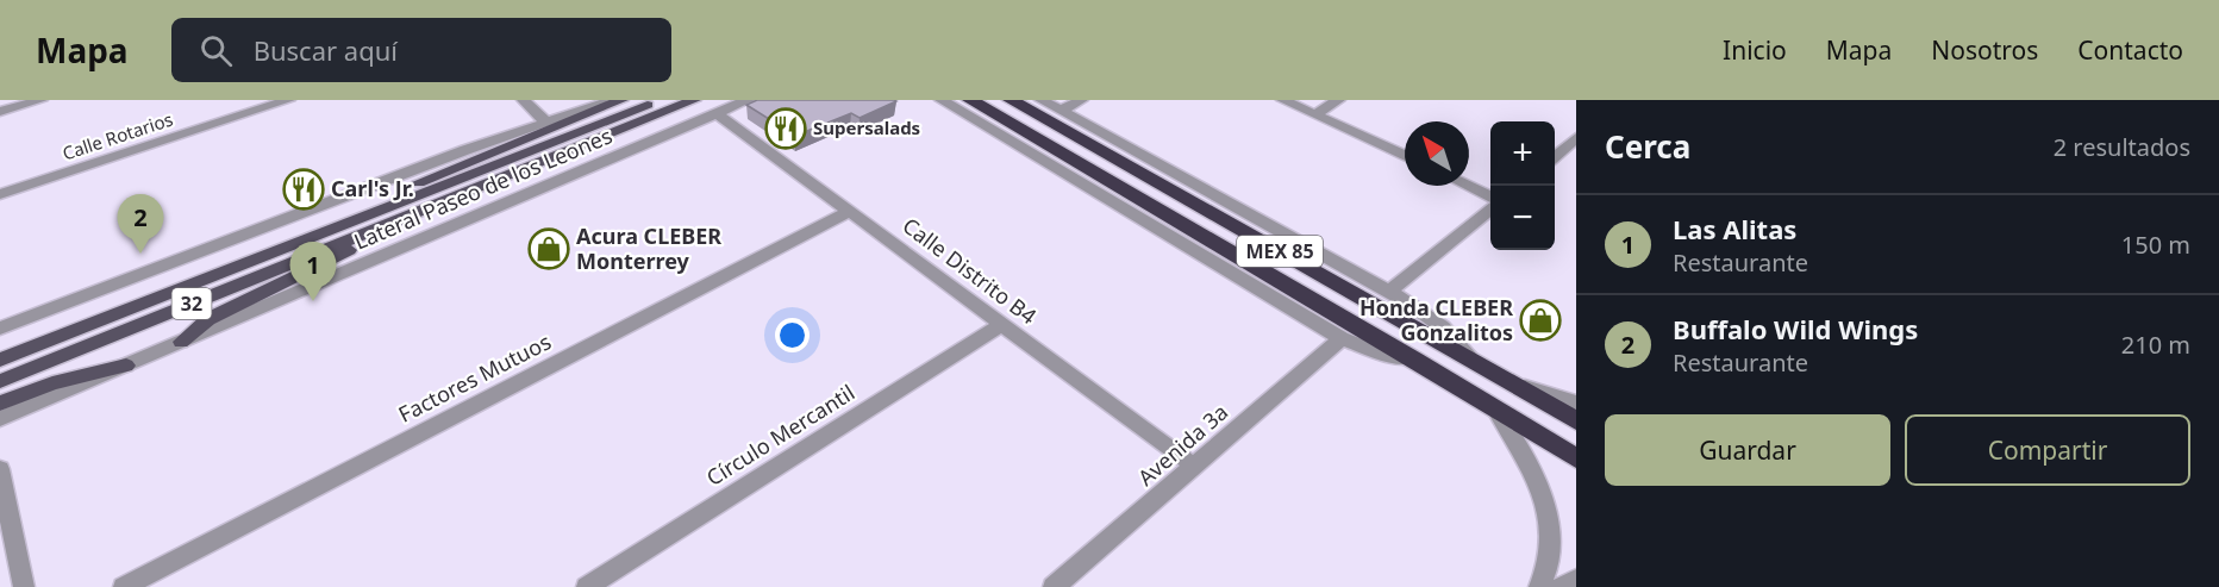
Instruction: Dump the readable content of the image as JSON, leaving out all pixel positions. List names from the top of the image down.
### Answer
{
  "streets": {
    "highway": ["MEX 85"],
    "main road": ["32"],
    "street": [
      "Calle Rotarios",
      "Lateral Paseo de los Leones",
      "Calle Distrito B4",
      "Factores Mutuos",
      "Círculo Mercantil",
      "Avenida 3a"
    ]
  },
  "crossings": [
    ["Lateral Paseo de los Leones", "Calle Distrito B4"],
    ["Calle Distrito B4", "Factores Mutuos"],
    ["Calle Distrito B4", "Círculo Mercantil"],
    ["Calle Distrito B4", "Avenida 3a"]
  ],
  "places": {
    "restaurant": ["Supersalads", "Carl's Jr."],
    "shop": ["Acura CLEBER Monterrey", "Honda CLEBER Gonzalitos"]
  },
  "north": "top left",
  "page": {
    "header": "Mapa",
    "search": "Buscar aquí",
    "nav": [
      "Inicio",
      "Mapa",
      "Nosotros",
      "Contacto"
    ],
    "heading": ["Cerca", "2 resultados"],
    "map_buttons": ["+", "−"],
    "list": [
      {
        "mark": "1",
        "name": "Las Alitas",
        "note": "Restaurante",
        "value": "150 m"
      },
      {
        "mark": "2",
        "name": "Buffalo Wild Wings",
        "note": "Restaurante",
        "value": "210 m"
      }
    ],
    "pins": ["2", "1"],
    "buttons": ["Guardar", "Compartir"]
  }
}
